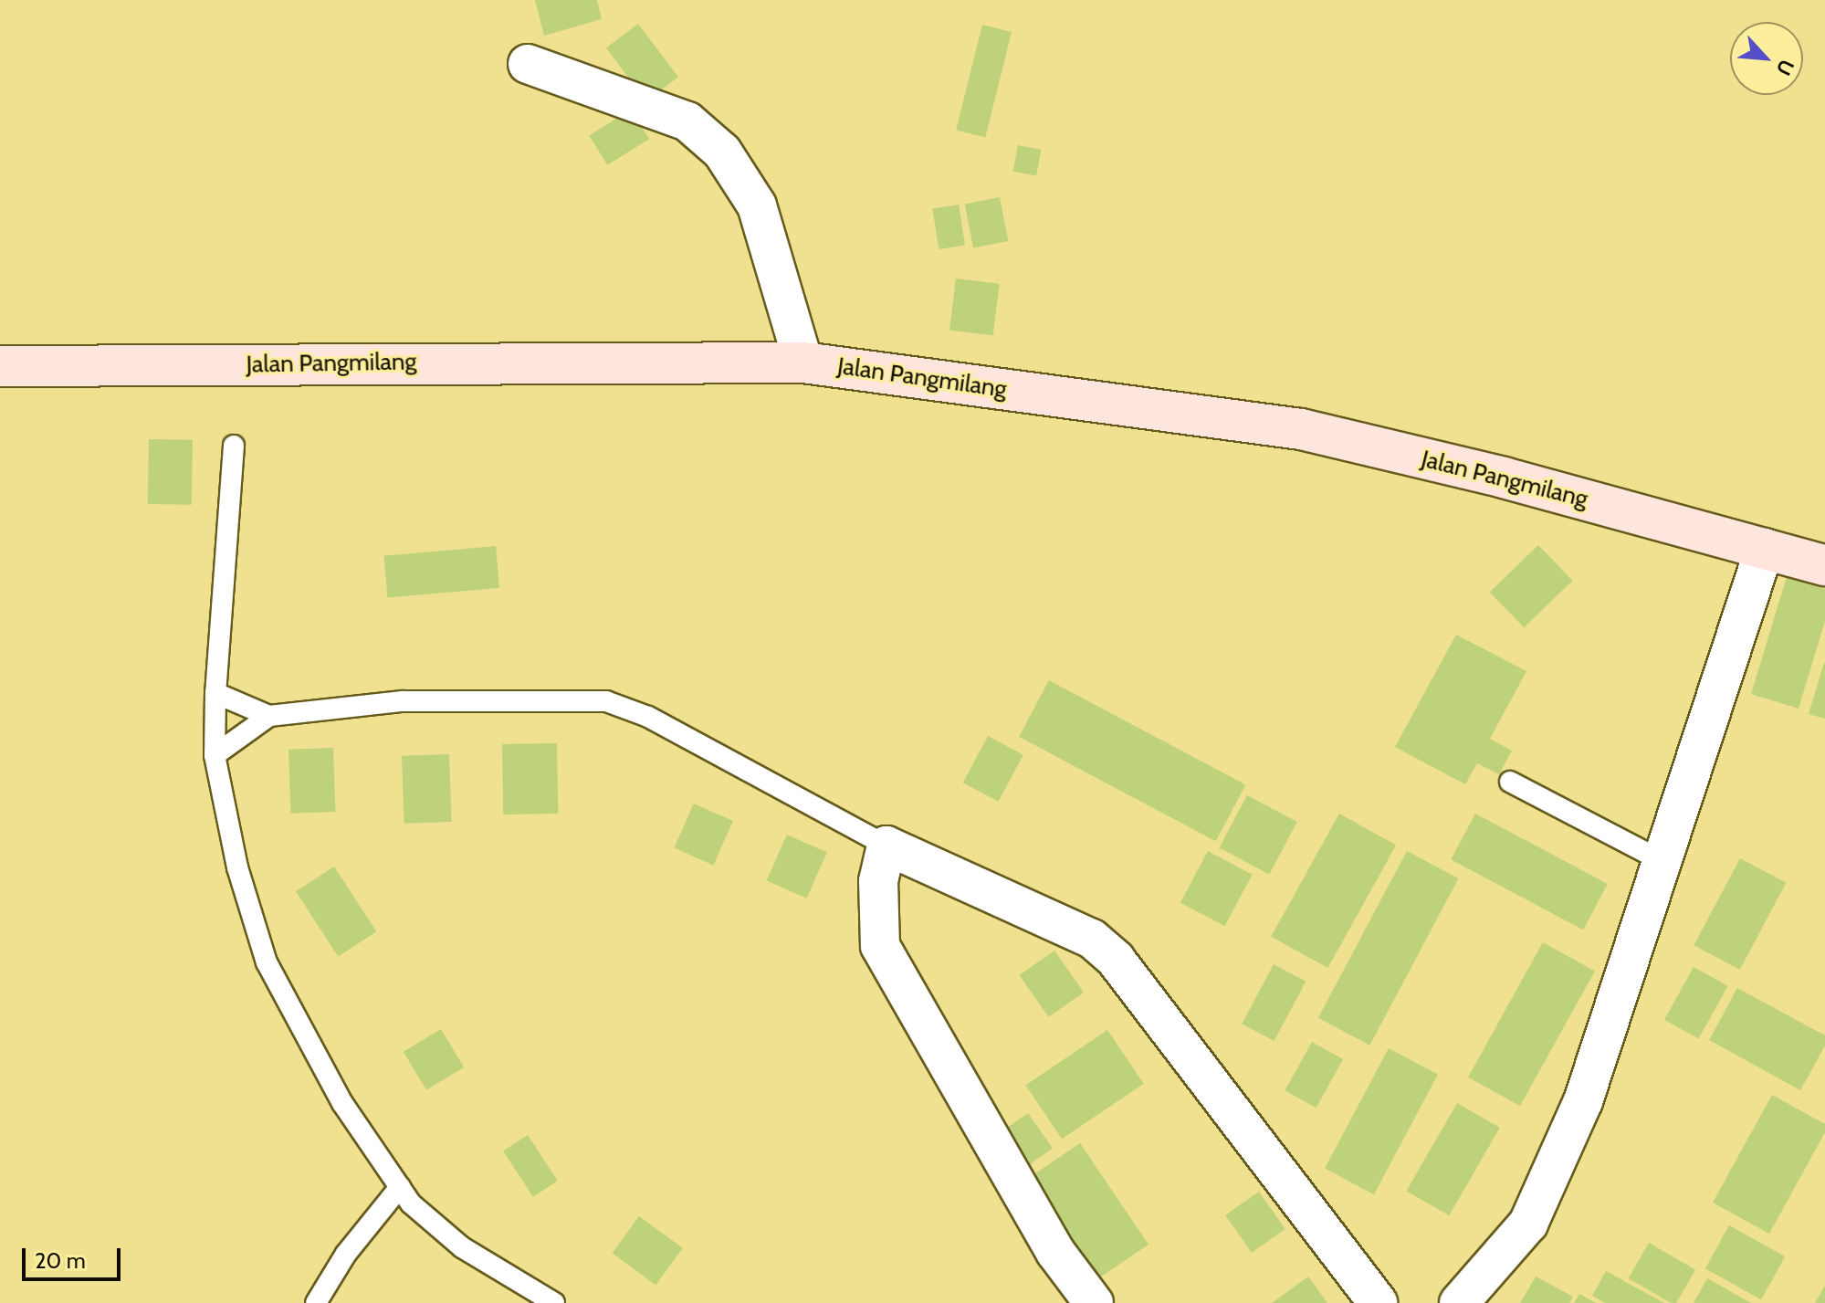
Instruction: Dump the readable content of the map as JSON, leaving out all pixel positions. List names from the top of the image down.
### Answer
{
  "streets": {
    "street": ["Jalan Pangmilang"]
  },
  "scale_bar": "20 m",
  "north": "bottom right"
}
